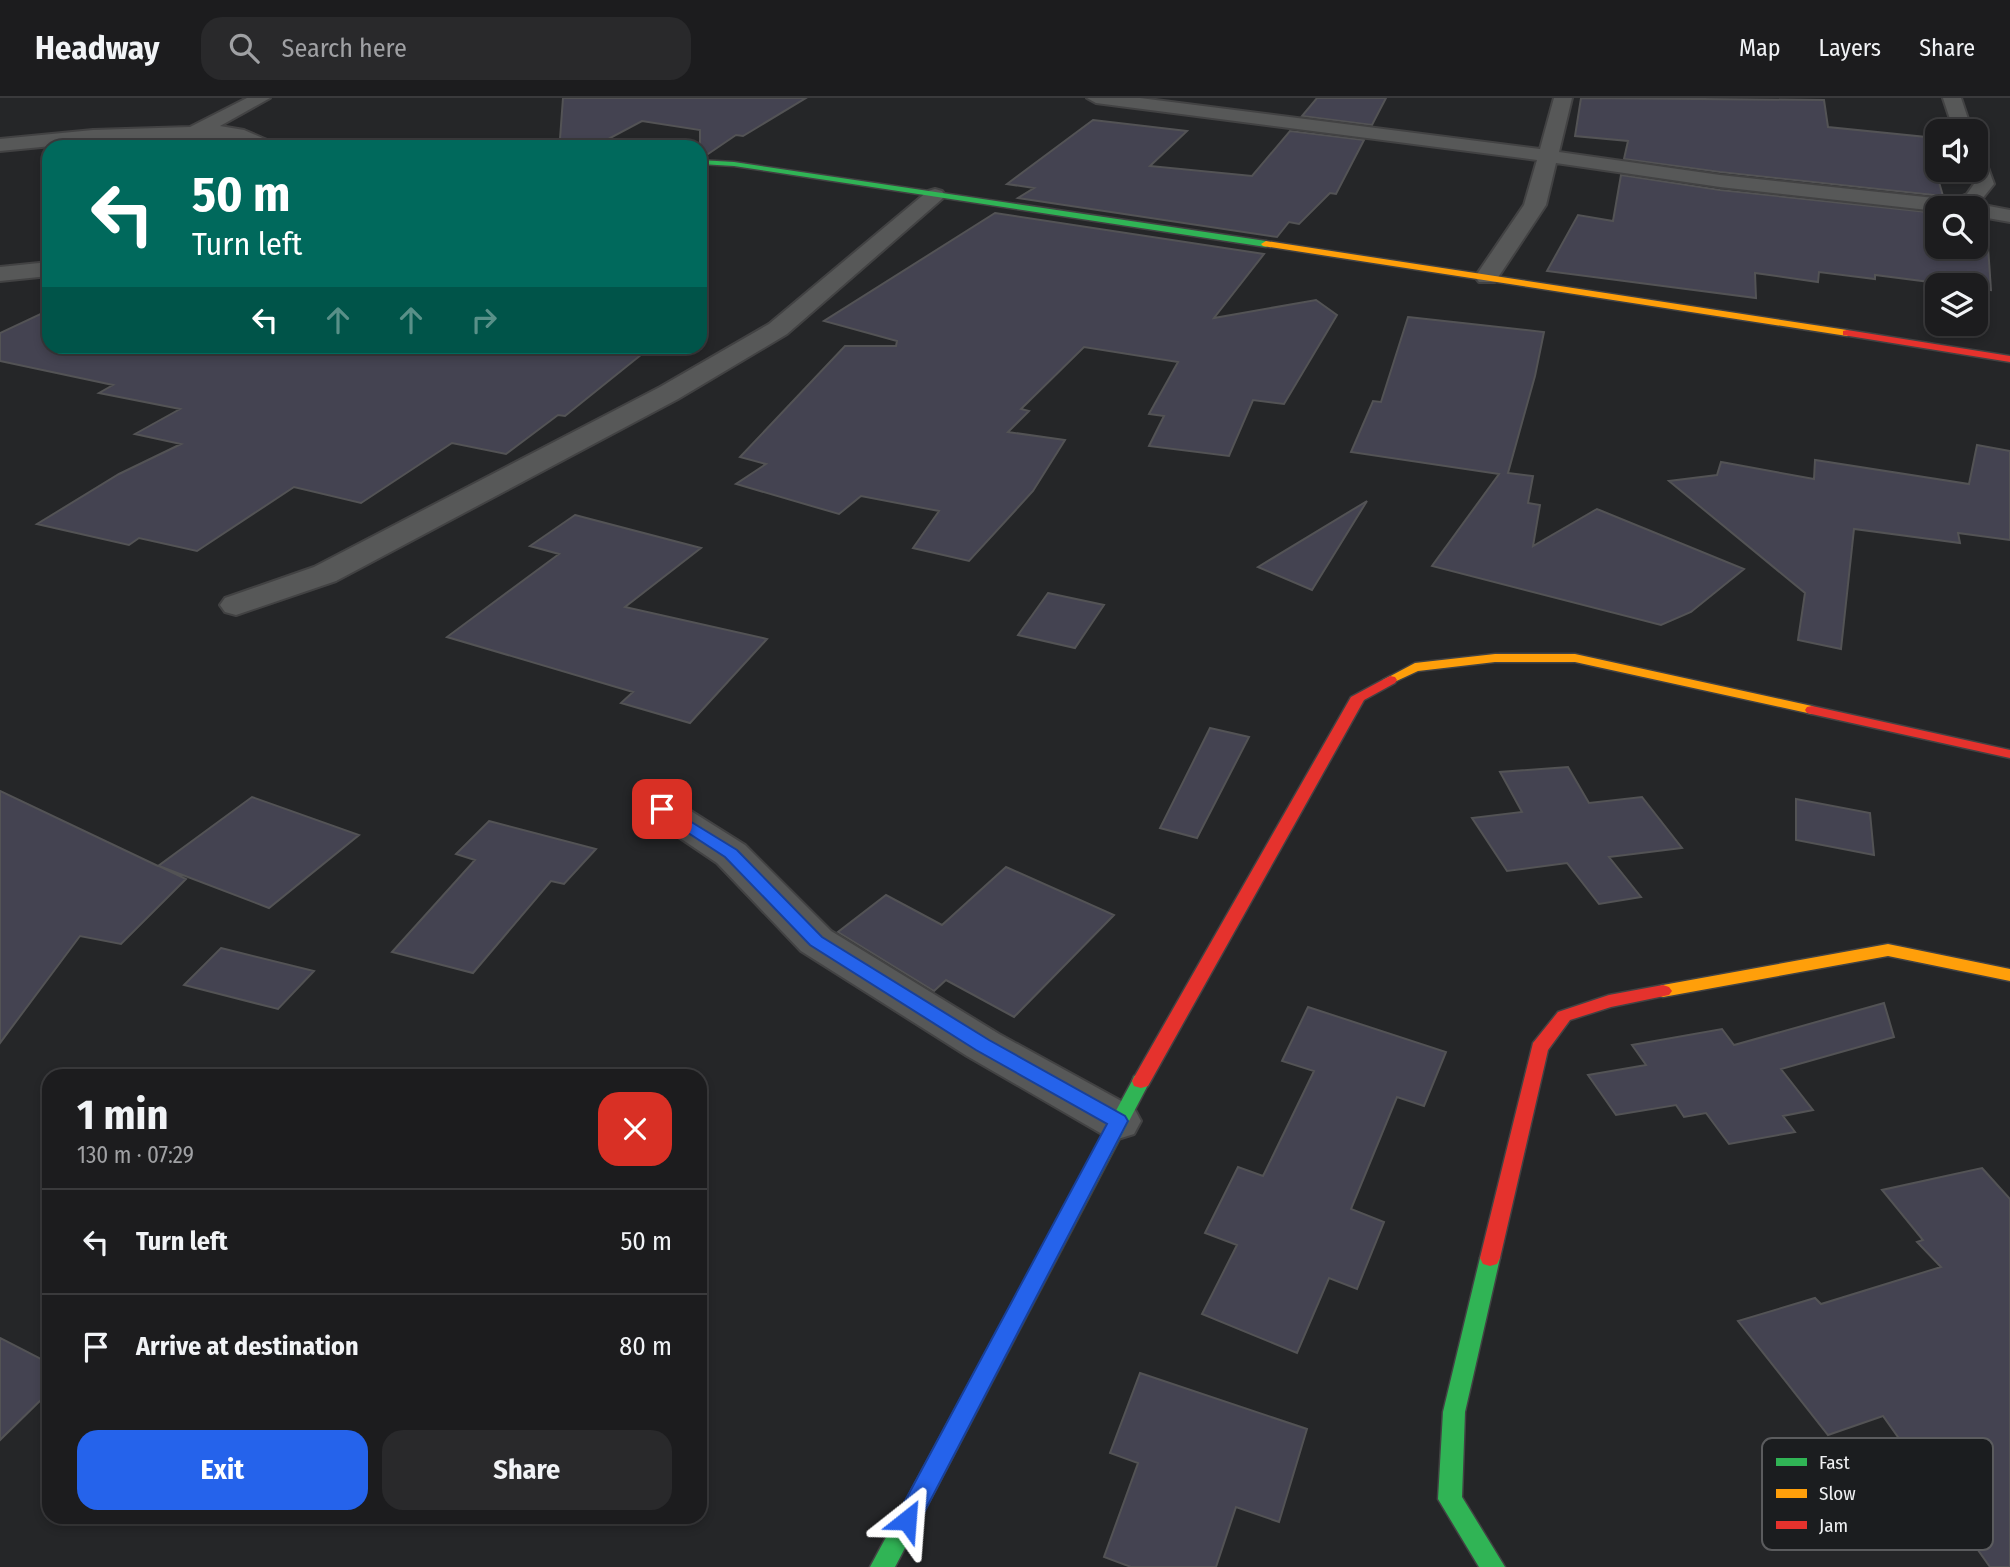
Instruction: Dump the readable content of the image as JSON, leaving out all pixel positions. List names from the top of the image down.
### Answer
{
  "legend": ["Fast", "Slow", "Jam"],
  "page": {
    "header": "Headway",
    "search": "Search here",
    "nav": ["Map", "Layers", "Share"],
    "turn": ["50 m", "Turn left"],
    "heading": ["1 min", "130 m · 07:29"],
    "list": [
      {
        "name": "Turn left",
        "value": "50 m"
      },
      {
        "name": "Arrive at destination",
        "value": "80 m"
      }
    ],
    "buttons": ["Exit", "Share"]
  }
}
